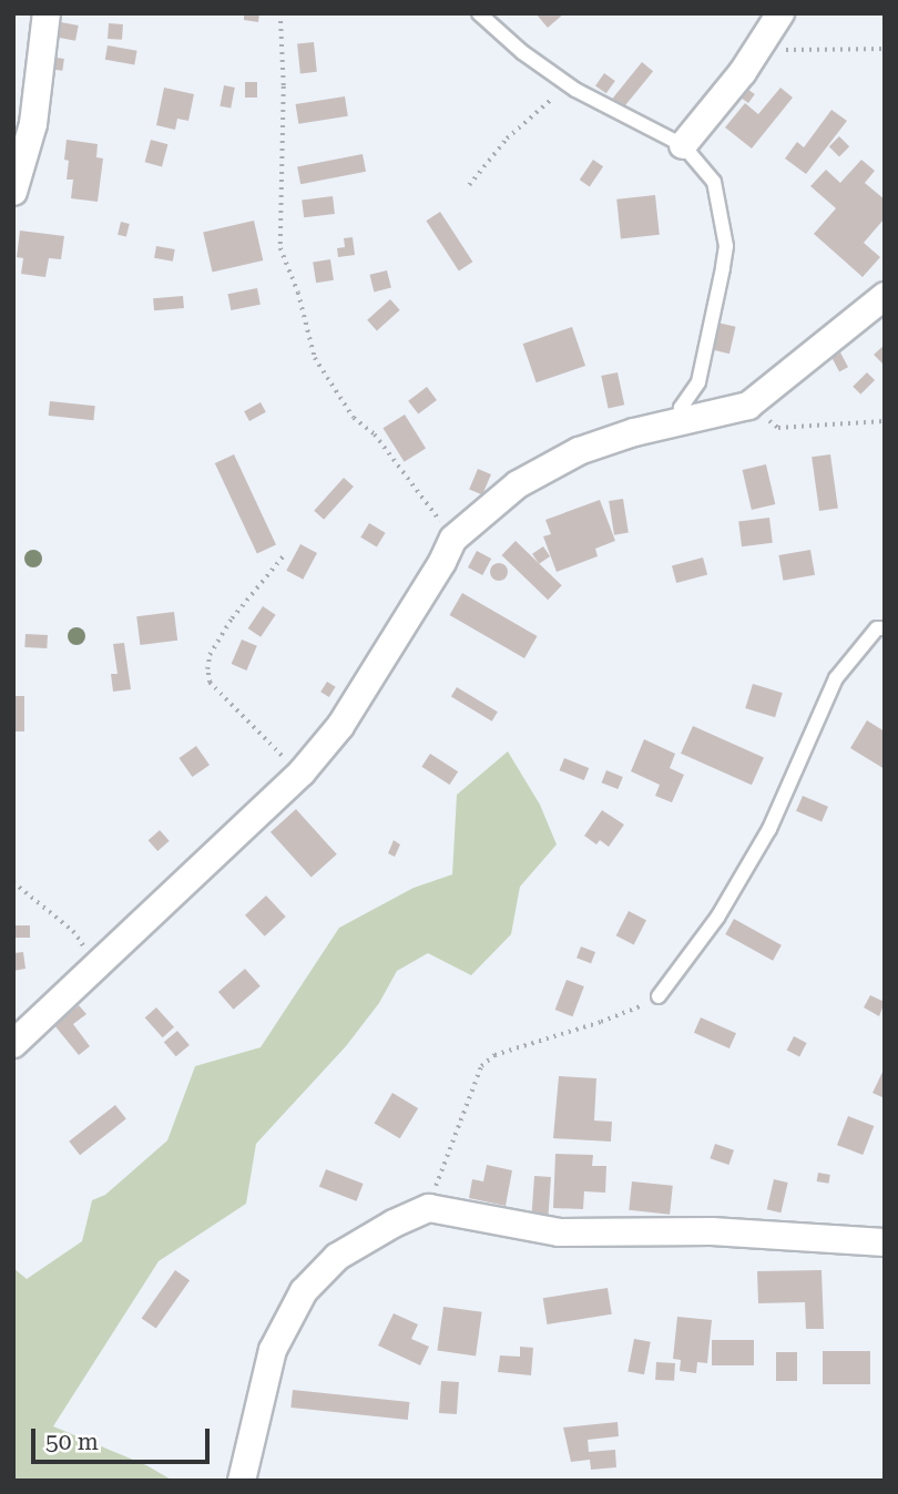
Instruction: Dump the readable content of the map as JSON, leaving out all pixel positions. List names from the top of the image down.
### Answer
{
  "scale_bar": "50 m"
}
